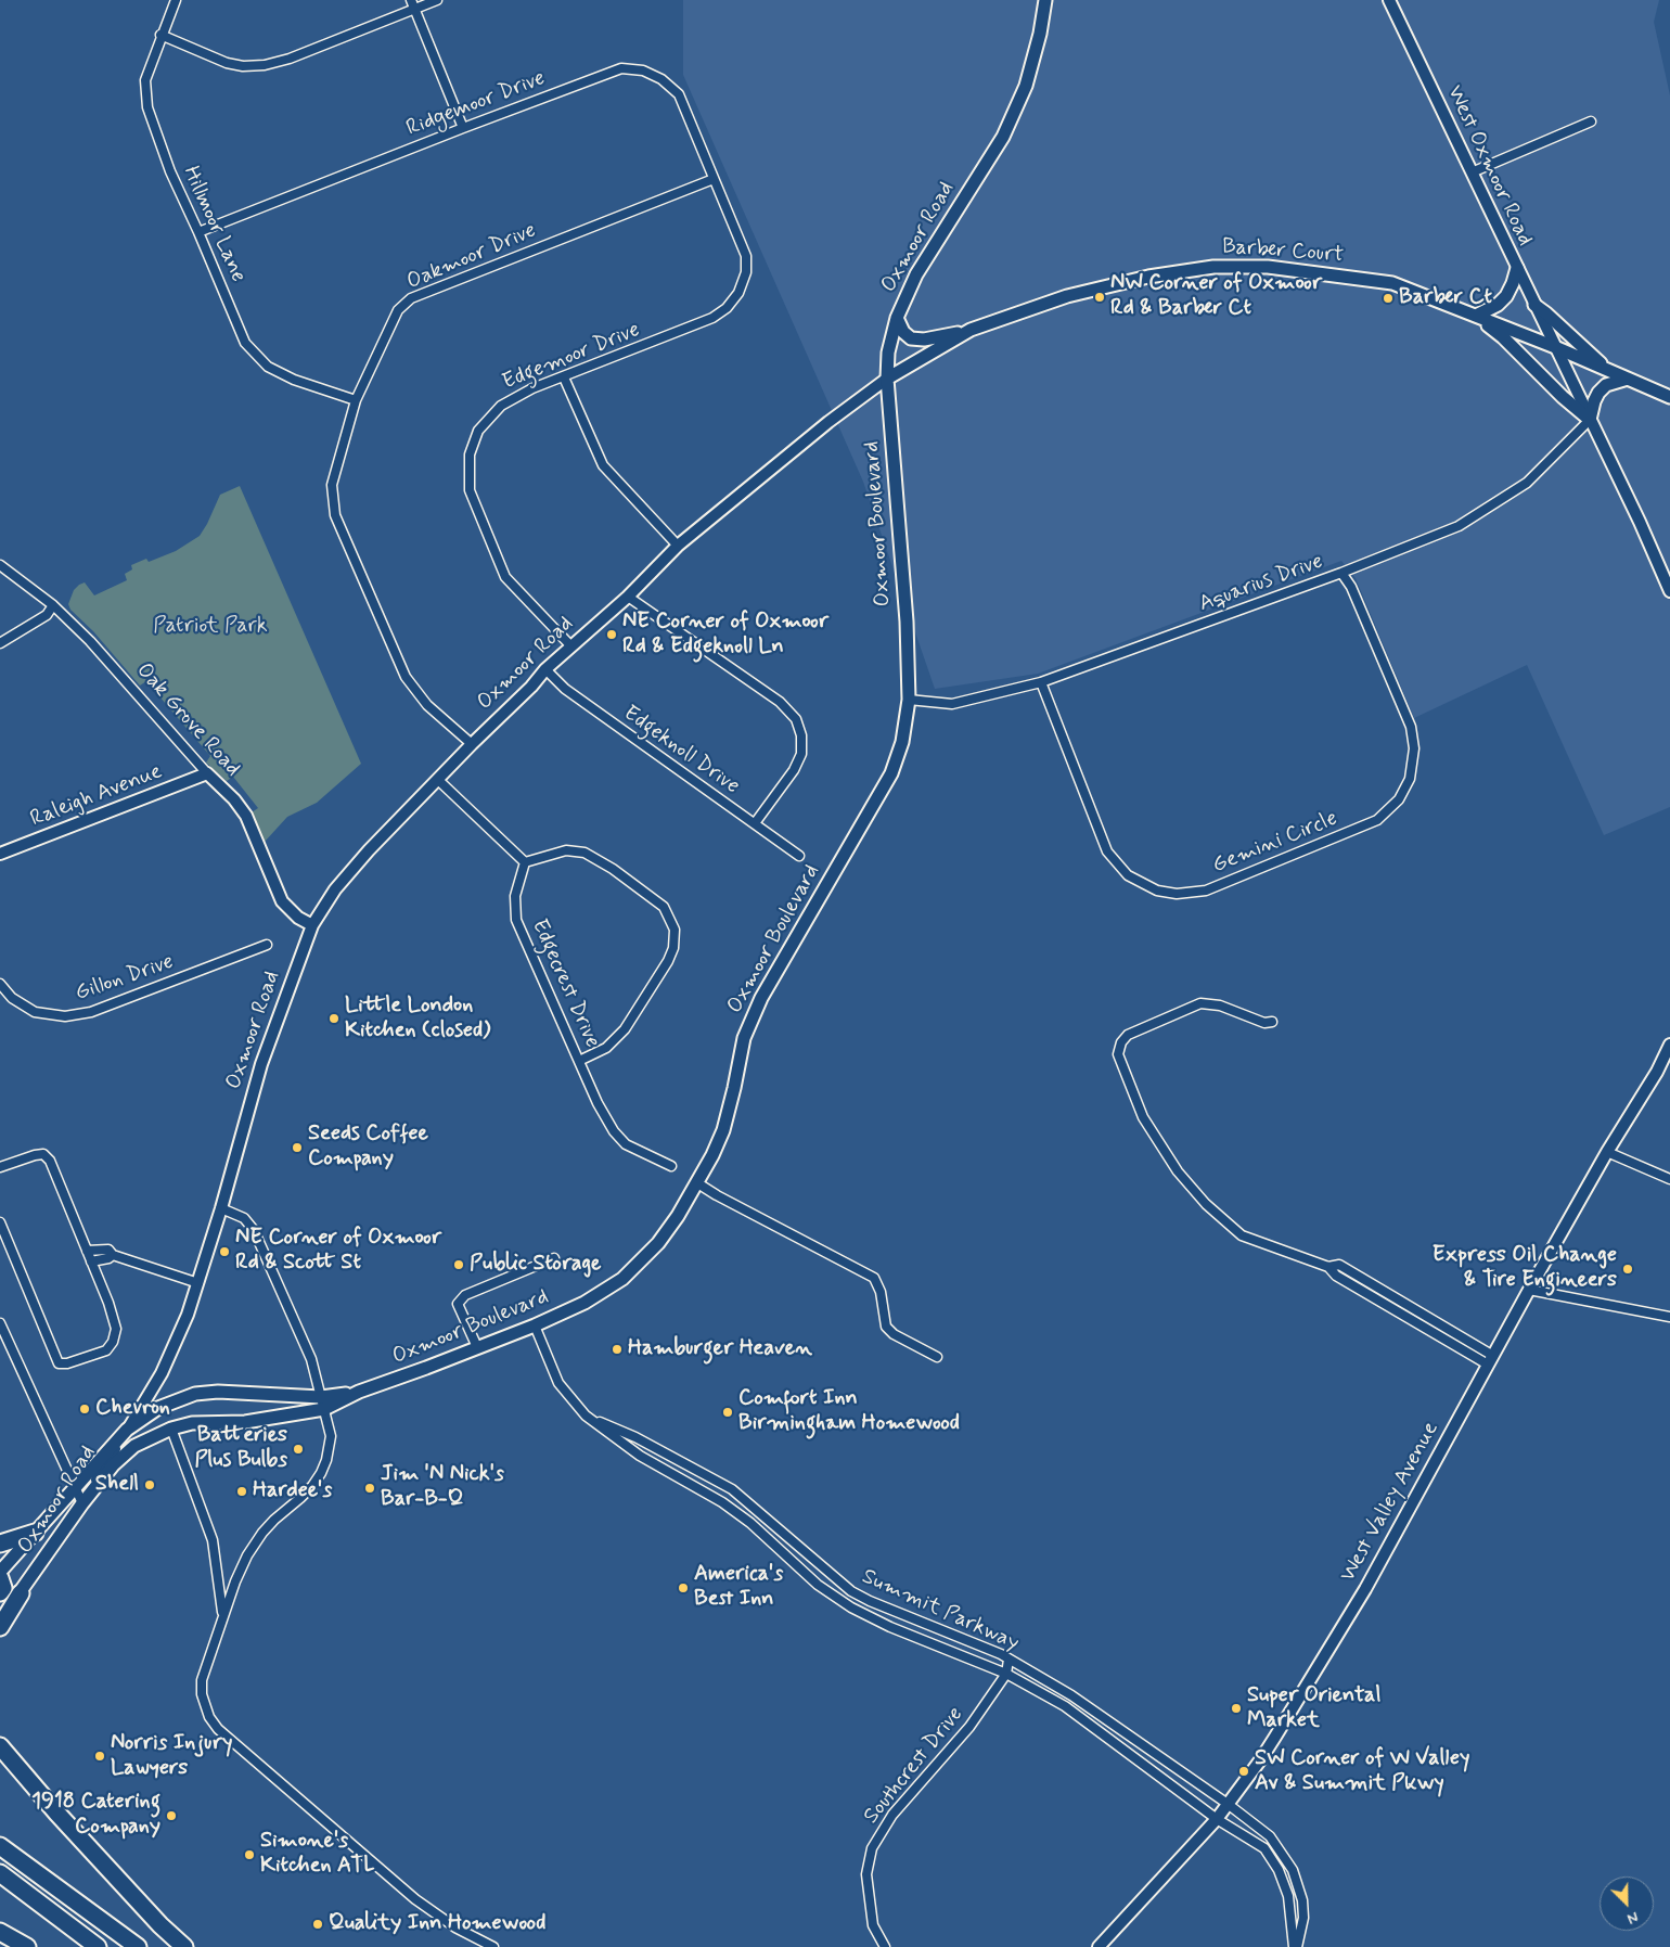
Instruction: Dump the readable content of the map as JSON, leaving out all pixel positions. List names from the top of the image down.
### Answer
{
  "streets": {
    "main road": ["Oxmoor Road", "Barber Court", "Oxmoor Boulevard"],
    "street": [
      "Ridgemoor Drive",
      "West Oxmoor Road",
      "Hillmoor Lane",
      "Oakmoor Drive",
      "Edgemoor Drive",
      "Aquarius Drive",
      "Oak Grove Road",
      "Edgeknoll Drive",
      "Raleigh Avenue",
      "Gemini Circle",
      "Gillon Drive",
      "Edgecrest Drive",
      "West Valley Avenue",
      "Summit Parkway",
      "Southcrest Drive"
    ]
  },
  "crossings": [
    ["Ridgemoor Drive", "Hillmoor Lane"],
    ["Ridgemoor Drive", "Oakmoor Drive"],
    ["Ridgemoor Drive", "Edgemoor Drive"],
    ["West Oxmoor Road", "Barber Court"],
    ["Hillmoor Lane", "Oakmoor Drive"],
    ["Oxmoor Road", "Barber Court"],
    ["Oxmoor Road", "Oakmoor Drive"],
    ["Oxmoor Road", "Edgemoor Drive"],
    ["Oxmoor Road", "Oxmoor Boulevard"],
    ["Oxmoor Road", "Oak Grove Road"],
    ["Oxmoor Road", "Edgeknoll Drive"],
    ["Barber Court", "Oxmoor Boulevard"],
    ["Oakmoor Drive", "Edgemoor Drive"],
    ["Oxmoor Boulevard", "Aquarius Drive"],
    ["Oxmoor Boulevard", "Summit Parkway"],
    ["Aquarius Drive", "Gemini Circle"],
    ["Oak Grove Road", "Raleigh Avenue"],
    ["West Valley Avenue", "Summit Parkway"],
    ["Summit Parkway", "Southcrest Drive"]
  ],
  "parks": ["Patriot Park"],
  "places": [
    "NW Corner of Oxmoor Rd & Barber Ct",
    "Barber Ct",
    "NE Corner of Oxmoor Rd & Edgeknoll Ln",
    "Little London Kitchen (closed)",
    "Seeds Coffee Company",
    "NE Corner of Oxmoor Rd & Scott St",
    "Public Storage",
    "Express Oil Change & Tire Engineers",
    "Hamburger Heaven",
    "Chevron",
    "Comfort Inn Birmingham Homewood",
    "Batteries Plus Bulbs",
    "Shell",
    "Jim 'N Nick's Bar-B-Q",
    "Hardee's",
    "America's Best Inn",
    "Super Oriental Market",
    "Norris Injury Lawyers",
    "SW Corner of W Valley Av & Summit Pkwy",
    "1918 Catering Company",
    "Simone's Kitchen ATL",
    "Quality Inn Homewood"
  ],
  "north": "bottom right"
}
